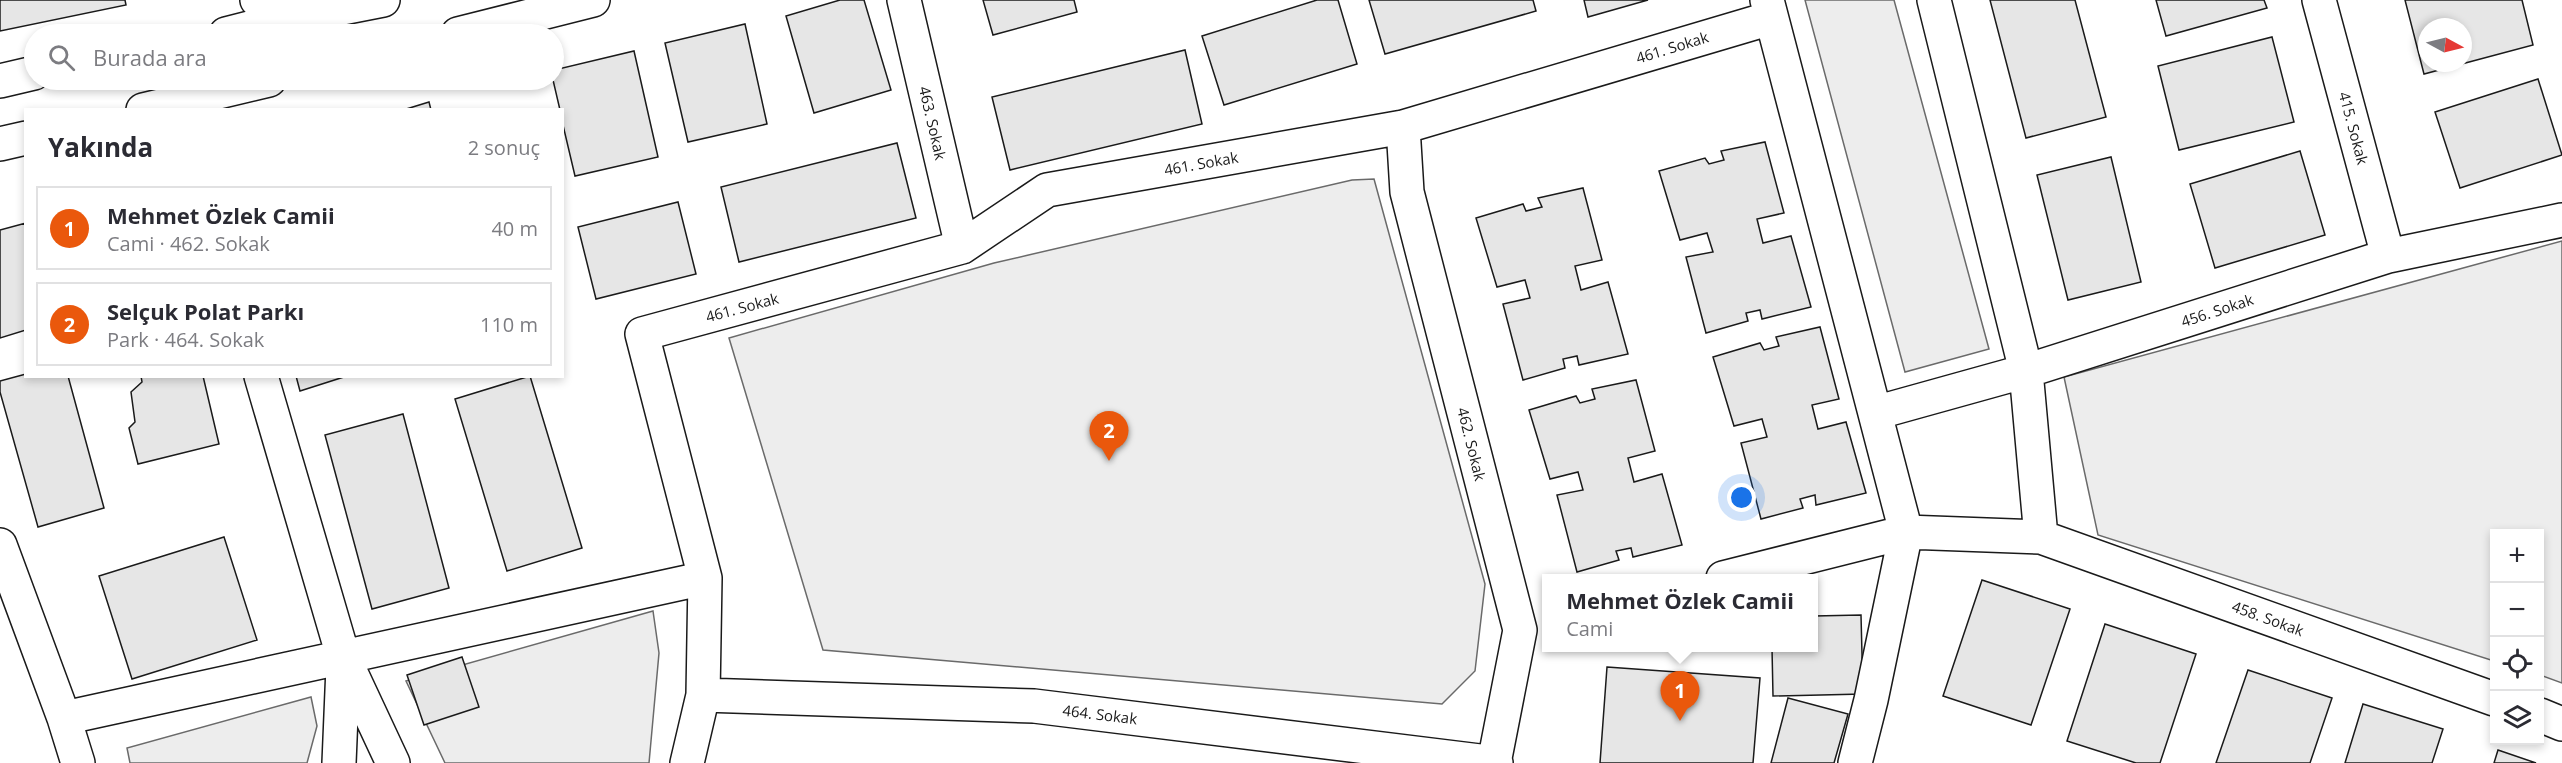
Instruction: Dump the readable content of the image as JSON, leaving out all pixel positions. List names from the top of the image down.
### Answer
{
  "streets": {
    "street": [
      "461. Sokak",
      "463. Sokak",
      "415. Sokak",
      "456. Sokak",
      "462. Sokak",
      "458. Sokak",
      "464. Sokak"
    ]
  },
  "crossings": [
    ["461. Sokak", "463. Sokak"],
    ["461. Sokak", "462. Sokak"],
    ["415. Sokak", "456. Sokak"],
    ["462. Sokak", "464. Sokak"]
  ],
  "north": "right",
  "page": {
    "search": "Burada ara",
    "heading": ["Yakında", "2 sonuç"],
    "list": [
      {
        "mark": "1",
        "name": "Mehmet Özlek Camii",
        "note": "Cami · 462. Sokak",
        "value": "40 m"
      },
      {
        "mark": "2",
        "name": "Selçuk Polat Parkı",
        "note": "Park · 464. Sokak",
        "value": "110 m"
      }
    ],
    "pins": ["2", "1"],
    "map_buttons": ["+", "−"],
    "popup": ["Mehmet Özlek Camii", "Cami"]
  }
}
